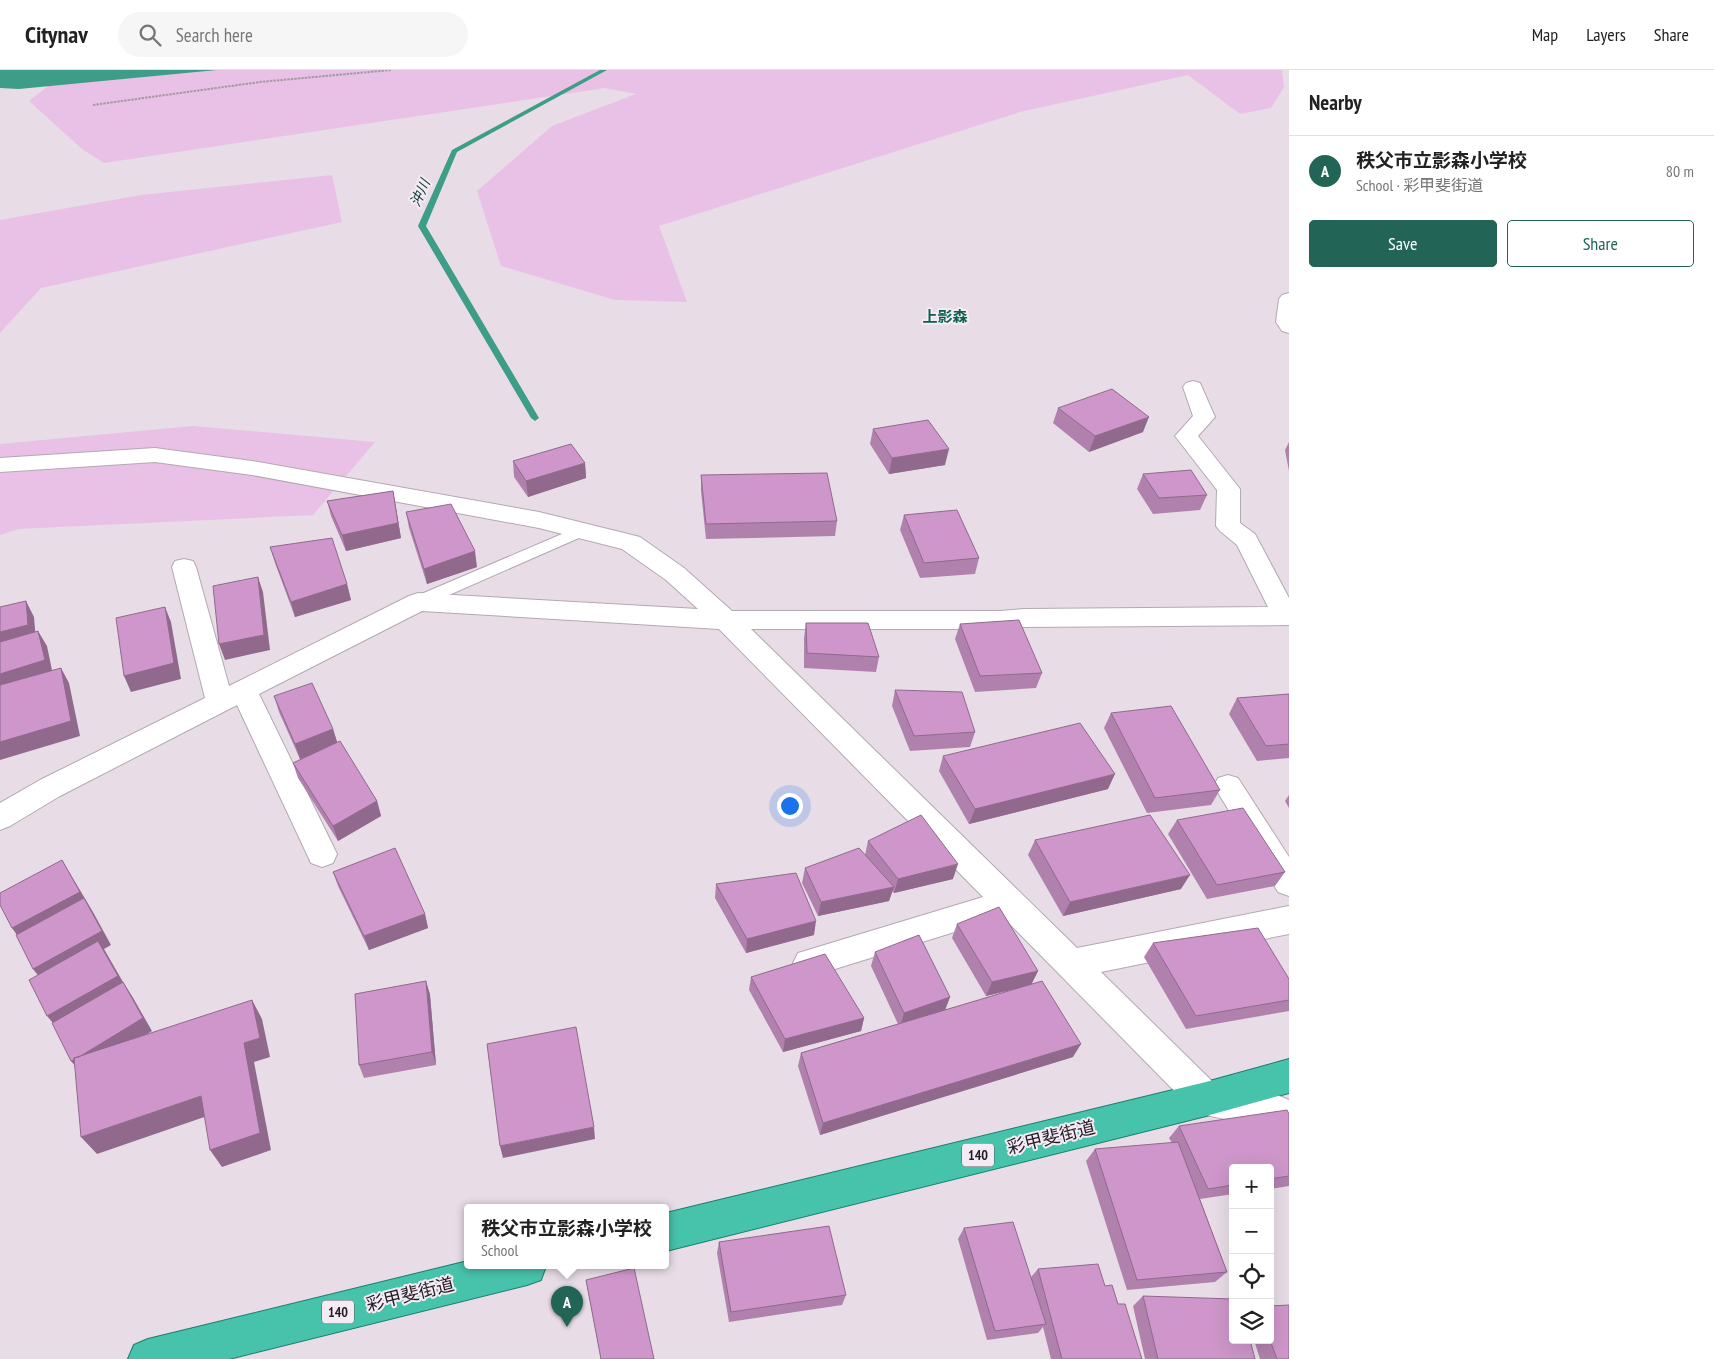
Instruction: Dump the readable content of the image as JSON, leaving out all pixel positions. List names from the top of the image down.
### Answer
{
  "streets": {
    "highway": ["彩甲斐街道", "140"]
  },
  "districts": ["上影森"],
  "water": ["沖川"],
  "page": {
    "header": "Citynav",
    "search": "Search here",
    "nav": ["Map", "Layers", "Share"],
    "heading": "Nearby",
    "list": [
      {
        "mark": "A",
        "name": "秩父市立影森小学校",
        "note": "School · 彩甲斐街道",
        "value": "80 m"
      }
    ],
    "buttons": ["Save", "Share"],
    "map_buttons": ["+", "−"],
    "popup": ["秩父市立影森小学校", "School"],
    "pins": "A"
  }
}
